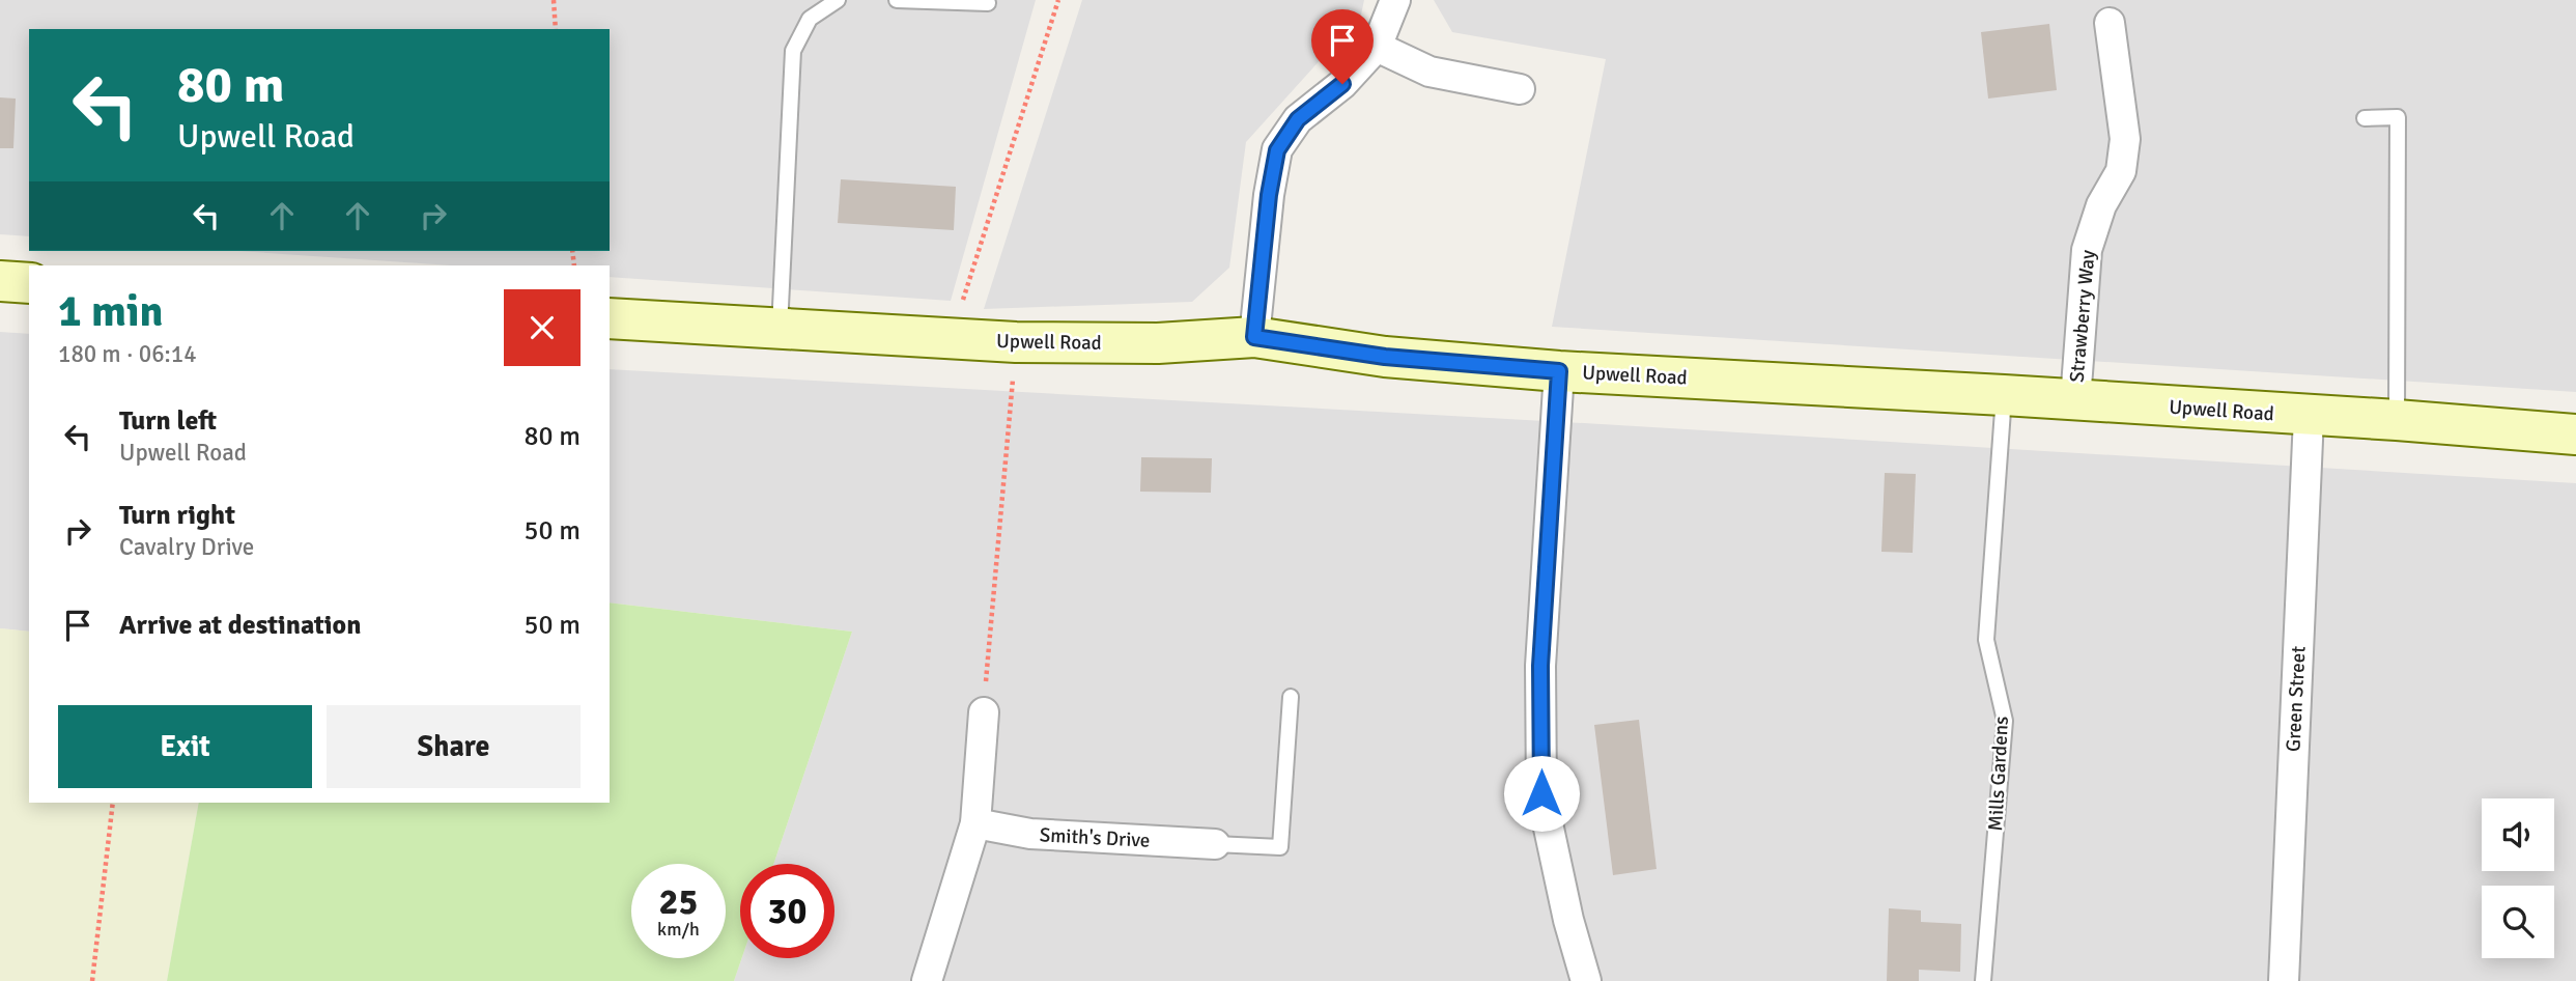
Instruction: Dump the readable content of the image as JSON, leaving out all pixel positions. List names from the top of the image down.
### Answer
{
  "streets": {
    "main road": ["Upwell Road"],
    "street": ["Strawberry Way", "Green Street", "Smith's Drive"],
    "lane": ["Mills Gardens"]
  },
  "crossings": [
    ["Strawberry Way", "Upwell Road"],
    ["Upwell Road", "Green Street"],
    ["Upwell Road", "Mills Gardens"]
  ],
  "page": {
    "turn": ["80 m", "Upwell Road"],
    "heading": ["1 min", "180 m · 06:14"],
    "list": [
      {
        "name": "Turn left",
        "note": "Upwell Road",
        "value": "80 m"
      },
      {
        "name": "Turn right",
        "note": "Cavalry Drive",
        "value": "50 m"
      },
      {
        "name": "Arrive at destination",
        "value": "50 m"
      }
    ],
    "buttons": ["Exit", "Share"],
    "speed": "25 km/h",
    "limit": "30"
  }
}
